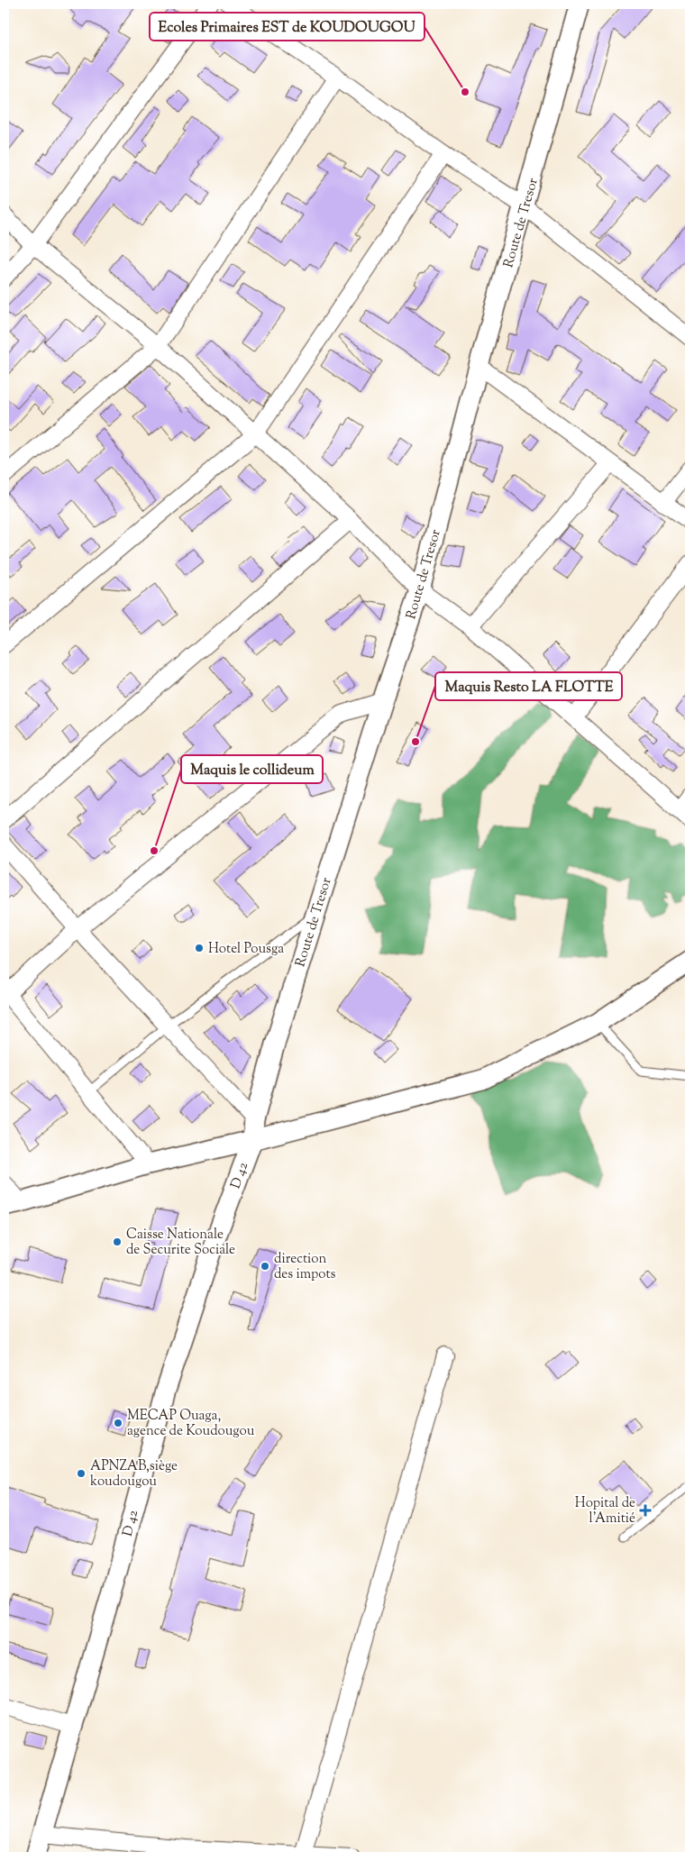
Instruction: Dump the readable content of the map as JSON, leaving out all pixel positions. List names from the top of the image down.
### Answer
{
  "streets": {
    "street": ["Route de Tresor", "D 42"]
  },
  "crossings": [
    ["Route de Tresor", "D 42"]
  ],
  "places": {
    "other": [
      "Ecoles Primaires EST de KOUDOUGOU",
      "Maquis Resto LA FLOTTE",
      "Maquis le collideum",
      "Hotel Pousga",
      "Caisse Nationale de Securite Sociale",
      "direction des impots",
      "MECAP Ouaga, agence de Koudougou",
      "APNZAB,siège koudougou"
    ],
    "health": ["Hopital de l'Amitié"]
  }
}
